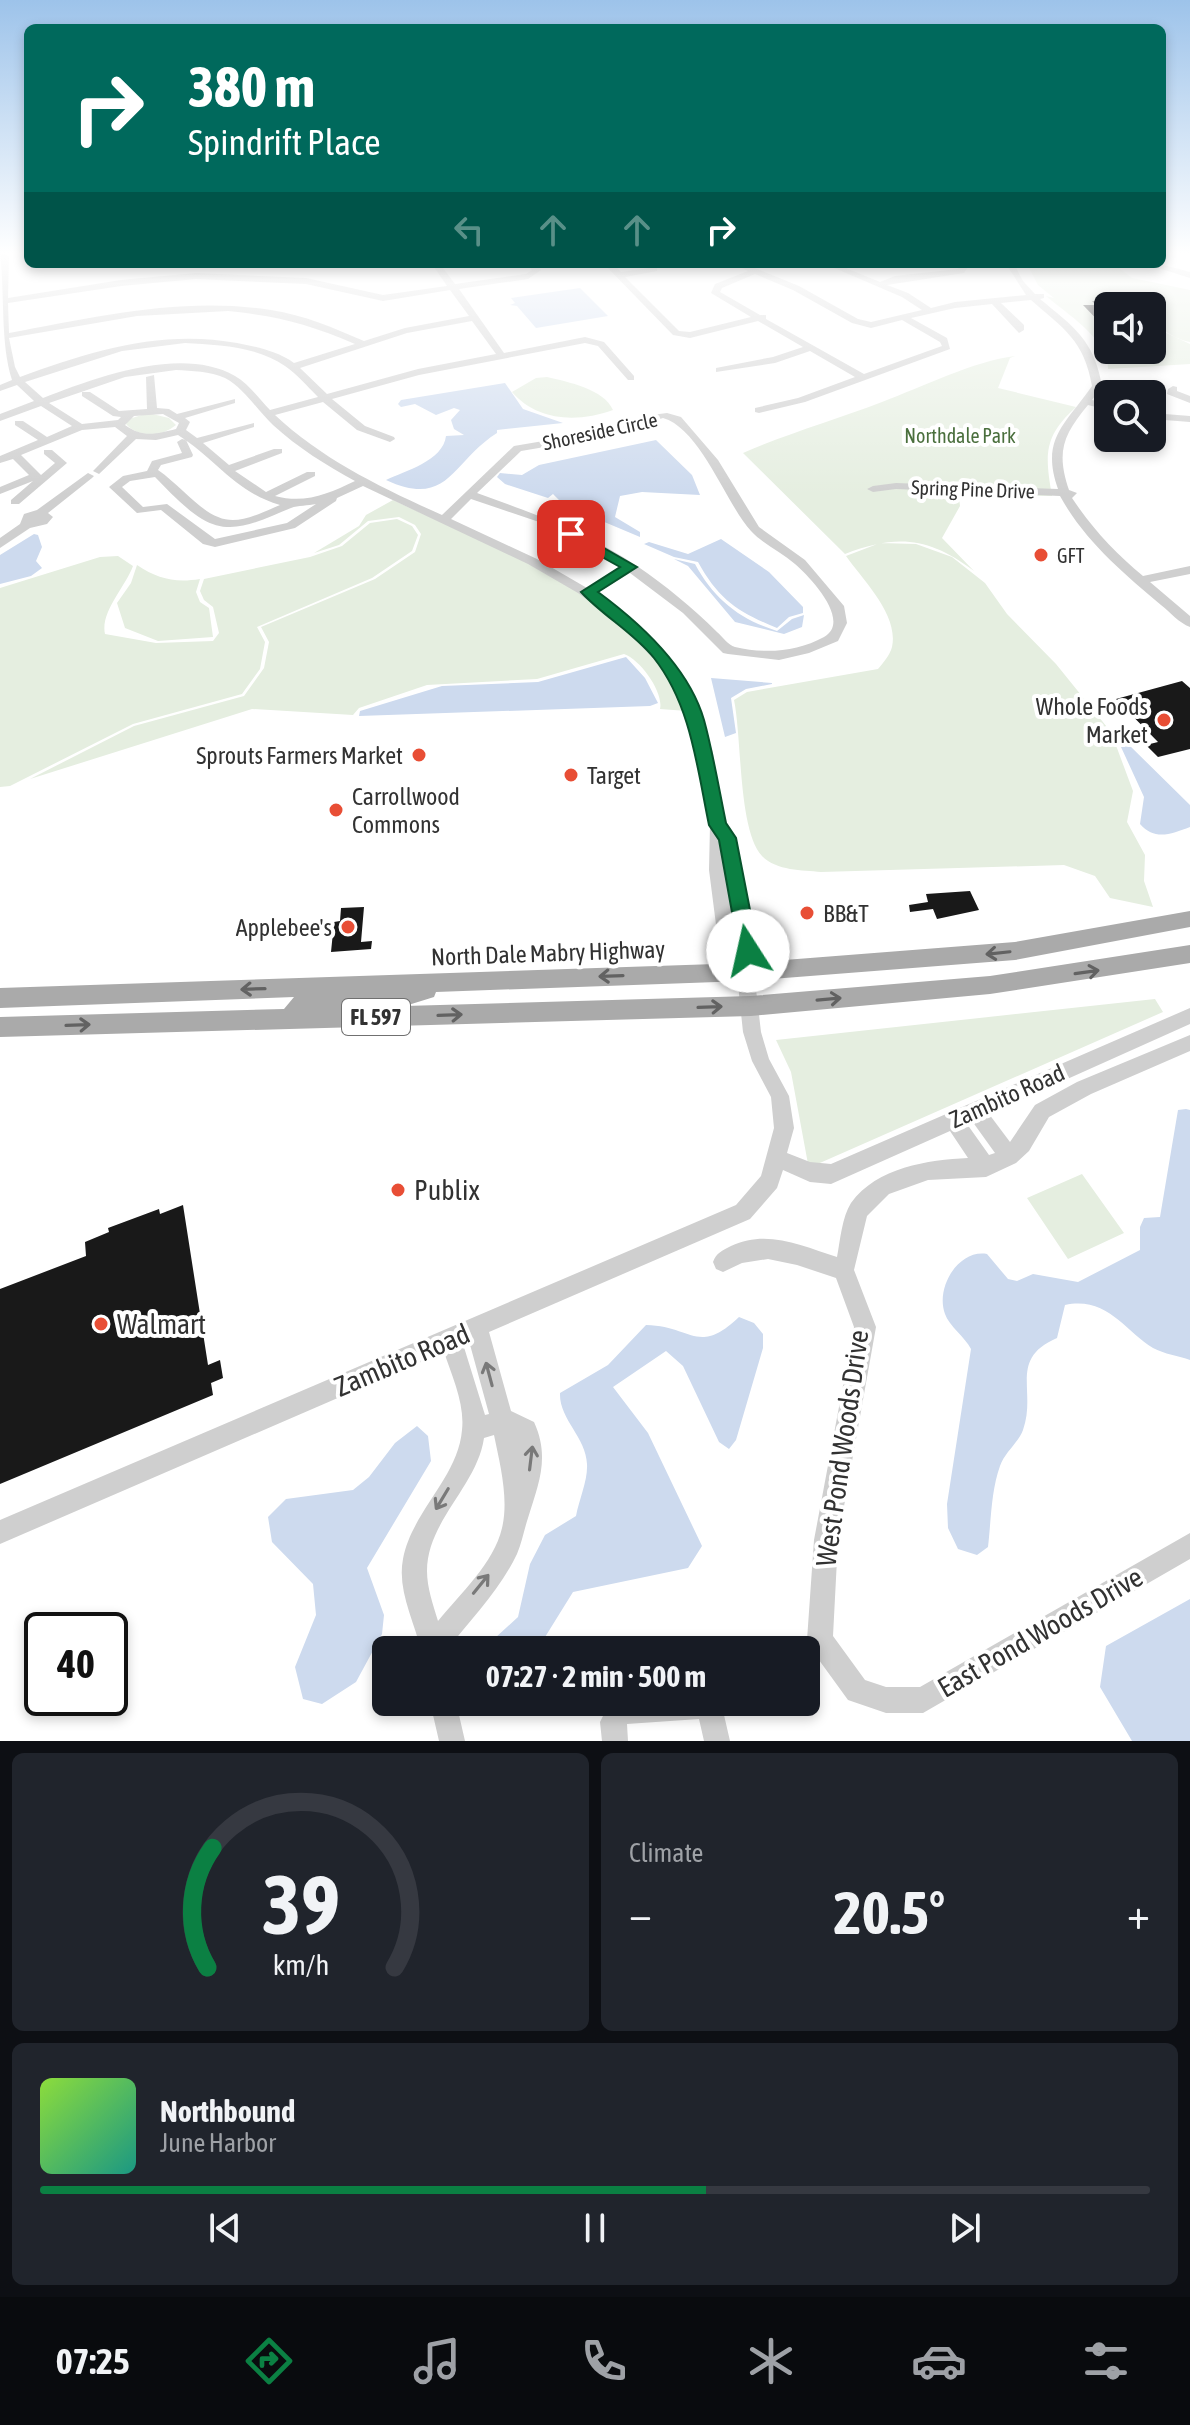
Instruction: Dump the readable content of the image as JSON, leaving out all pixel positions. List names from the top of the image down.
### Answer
{
  "streets": {
    "main road": ["North Dale Mabry Highway", "FL 597"],
    "street": [
      "Shoreside Circle",
      "Spring Pine Drive",
      "Zambito Road",
      "West Pond Woods Drive",
      "East Pond Woods Drive"
    ]
  },
  "crossings": [
    ["Shoreside Circle", "Zambito Road"],
    ["North Dale Mabry Highway", "Zambito Road"],
    ["FL 597", "Zambito Road"],
    ["West Pond Woods Drive", "East Pond Woods Drive"]
  ],
  "parks": ["Northdale Park"],
  "places": [
    "GFT",
    "Whole Foods Market",
    "Sprouts Farmers Market",
    "Target",
    "Carrollwood Commons",
    "BB&T",
    "Applebee's",
    "Publix",
    "Walmart"
  ],
  "page": {
    "turn": ["380 m", "Spindrift Place"],
    "limit": "40",
    "trip": "07:27 · 2 min · 500 m",
    "tile": "Climate",
    "heat": ["−", "20.5°", "+"],
    "song": ["Northbound", "June Harbor"],
    "tabs": "07:25",
    "gauge": ["39", "km/h"]
  }
}
